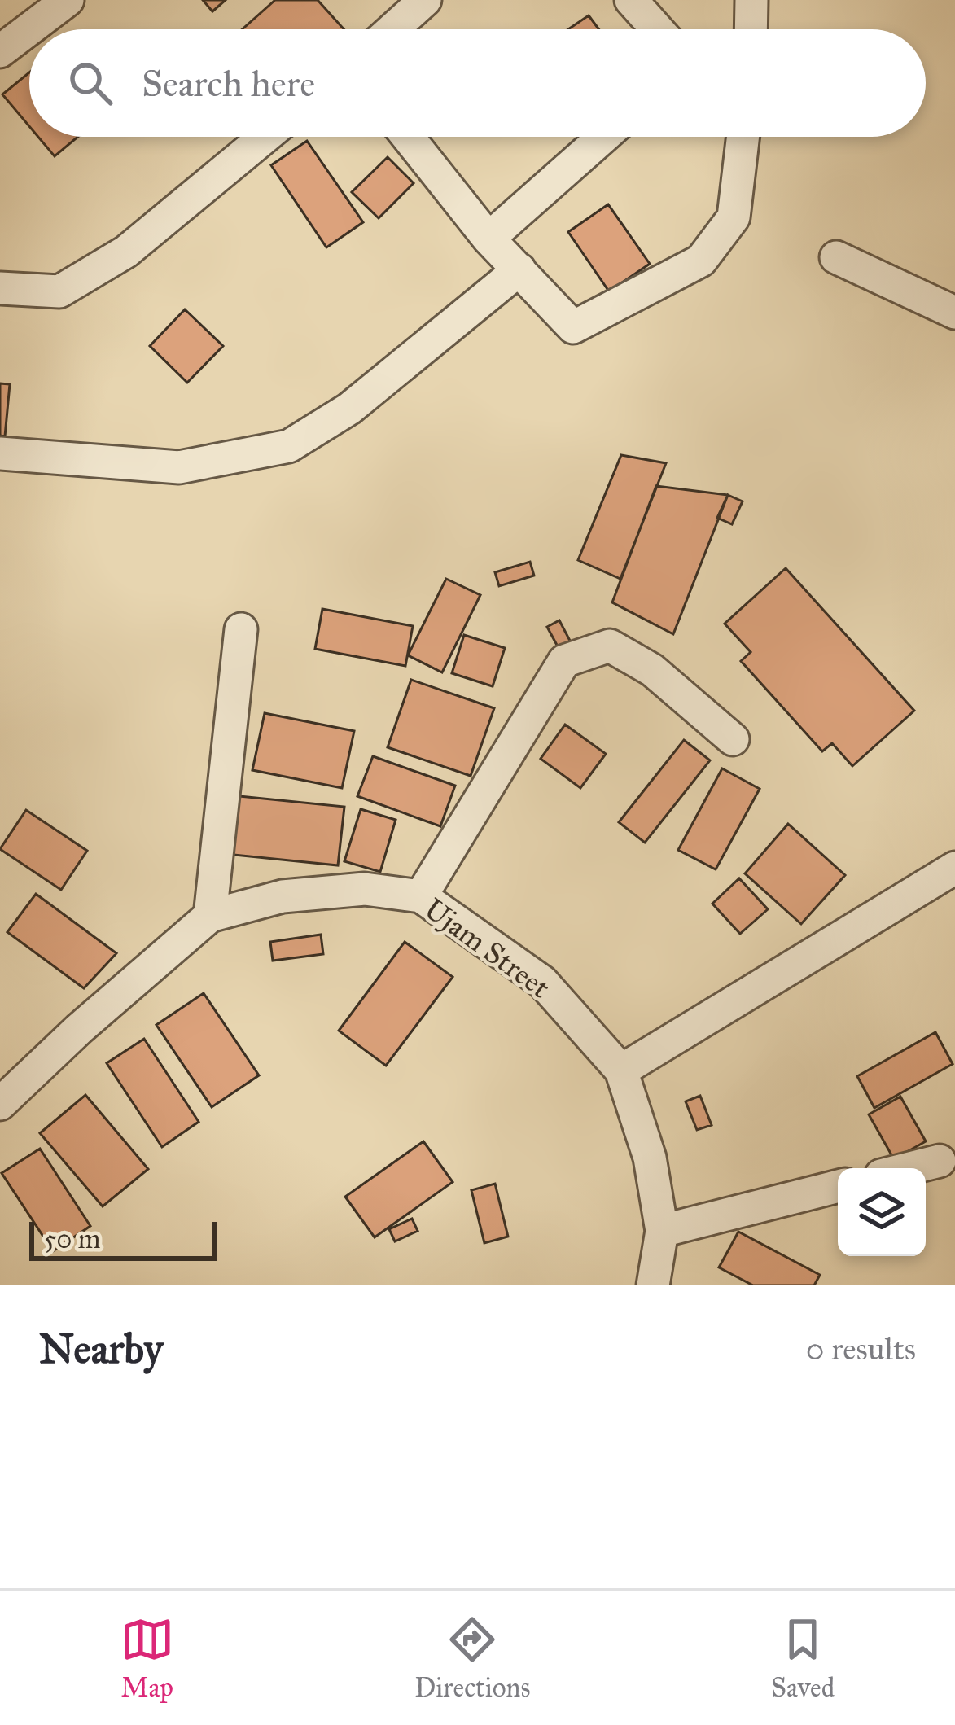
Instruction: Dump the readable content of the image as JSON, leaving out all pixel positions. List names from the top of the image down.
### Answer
{
  "streets": {
    "street": ["Ujam Street"]
  },
  "scale_bar": "50 m",
  "page": {
    "search": "Search here",
    "scale": "50 m",
    "heading": ["Nearby", "0 results"],
    "nav": ["Map", "Directions", "Saved"]
  }
}
